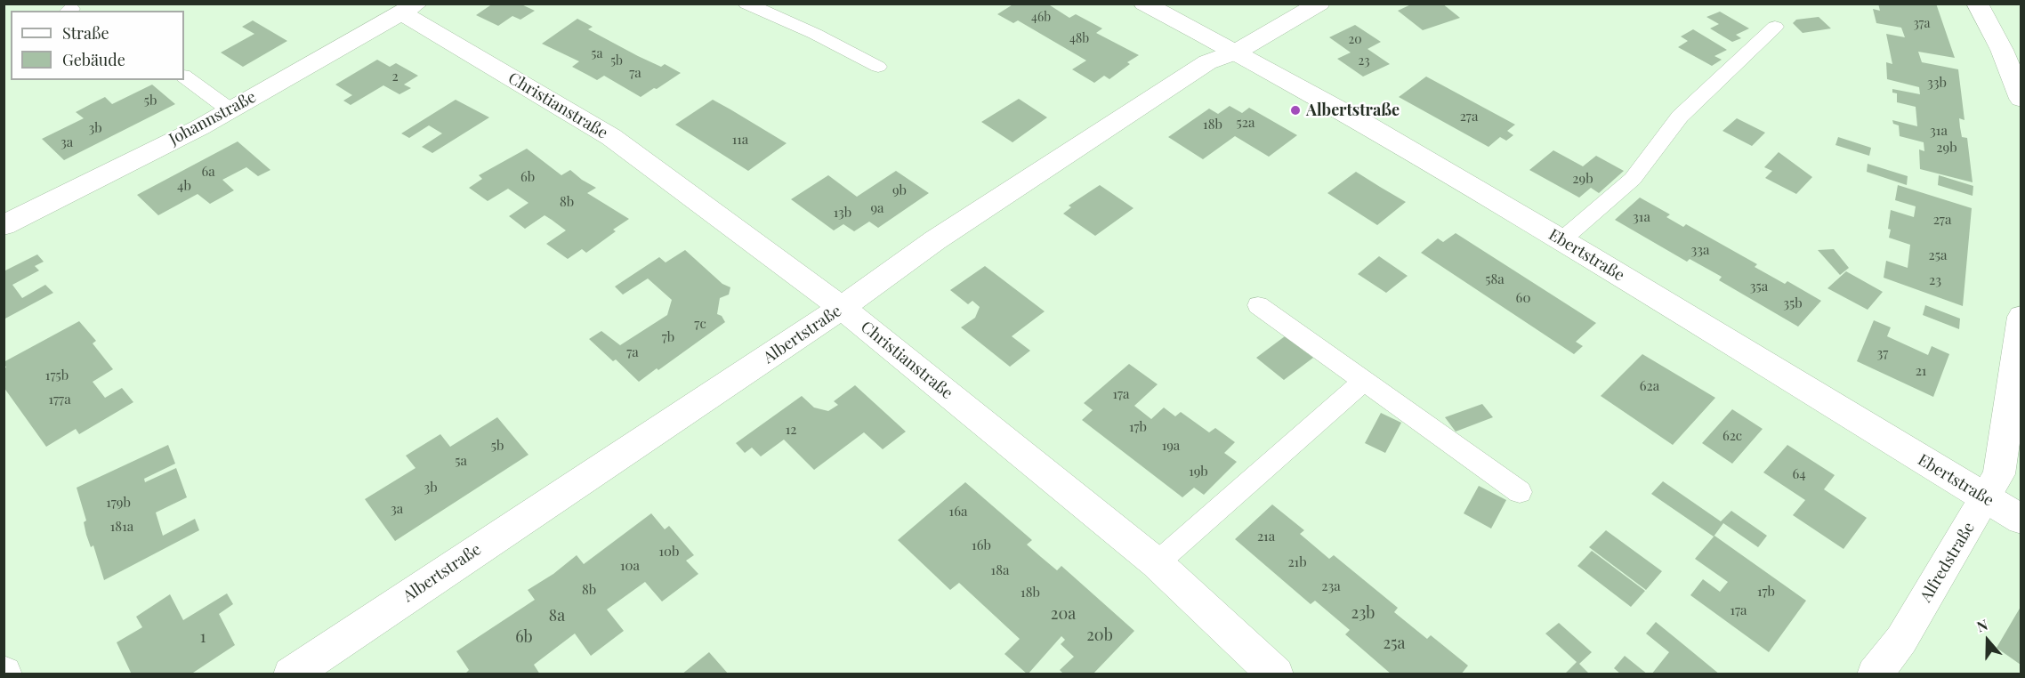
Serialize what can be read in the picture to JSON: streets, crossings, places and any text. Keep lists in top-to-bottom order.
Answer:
{
  "streets": {
    "street": [
      "Christianstraße",
      "Johannstraße",
      "Ebertstraße",
      "Albertstraße",
      "Alfredstraße"
    ]
  },
  "crossings": [
    ["Christianstraße", "Johannstraße"],
    ["Christianstraße", "Albertstraße"],
    ["Ebertstraße", "Albertstraße"],
    ["Ebertstraße", "Alfredstraße"]
  ],
  "places": ["Albertstraße"],
  "house_numbers": [
    "46b",
    "37a",
    "48b",
    "20",
    "5a",
    "5b",
    "23",
    "7a",
    "2",
    "33b",
    "5b",
    "27a",
    "52a",
    "18b",
    "3b",
    "31a",
    "11a",
    "3a",
    "29b",
    "6a",
    "6b",
    "29b",
    "4b",
    "9b",
    "8b",
    "9a",
    "13b",
    "31a",
    "27a",
    "33a",
    "25a",
    "58a",
    "23",
    "35a",
    "60",
    "35b",
    "7c",
    "7b",
    "7a",
    "37",
    "21",
    "175b",
    "62a",
    "17a",
    "177a",
    "17b",
    "12",
    "62c",
    "5b",
    "19a",
    "5a",
    "19b",
    "64",
    "3b",
    "179b",
    "3a",
    "16a",
    "181a",
    "21a",
    "16b",
    "10b",
    "21b",
    "10a",
    "18a",
    "23a",
    "8b",
    "17b",
    "18b",
    "17a",
    "23b",
    "20a",
    "8a",
    "20b",
    "1",
    "6b",
    "25a"
  ],
  "legend": ["Straße", "Gebäude"],
  "north": "top"
}
